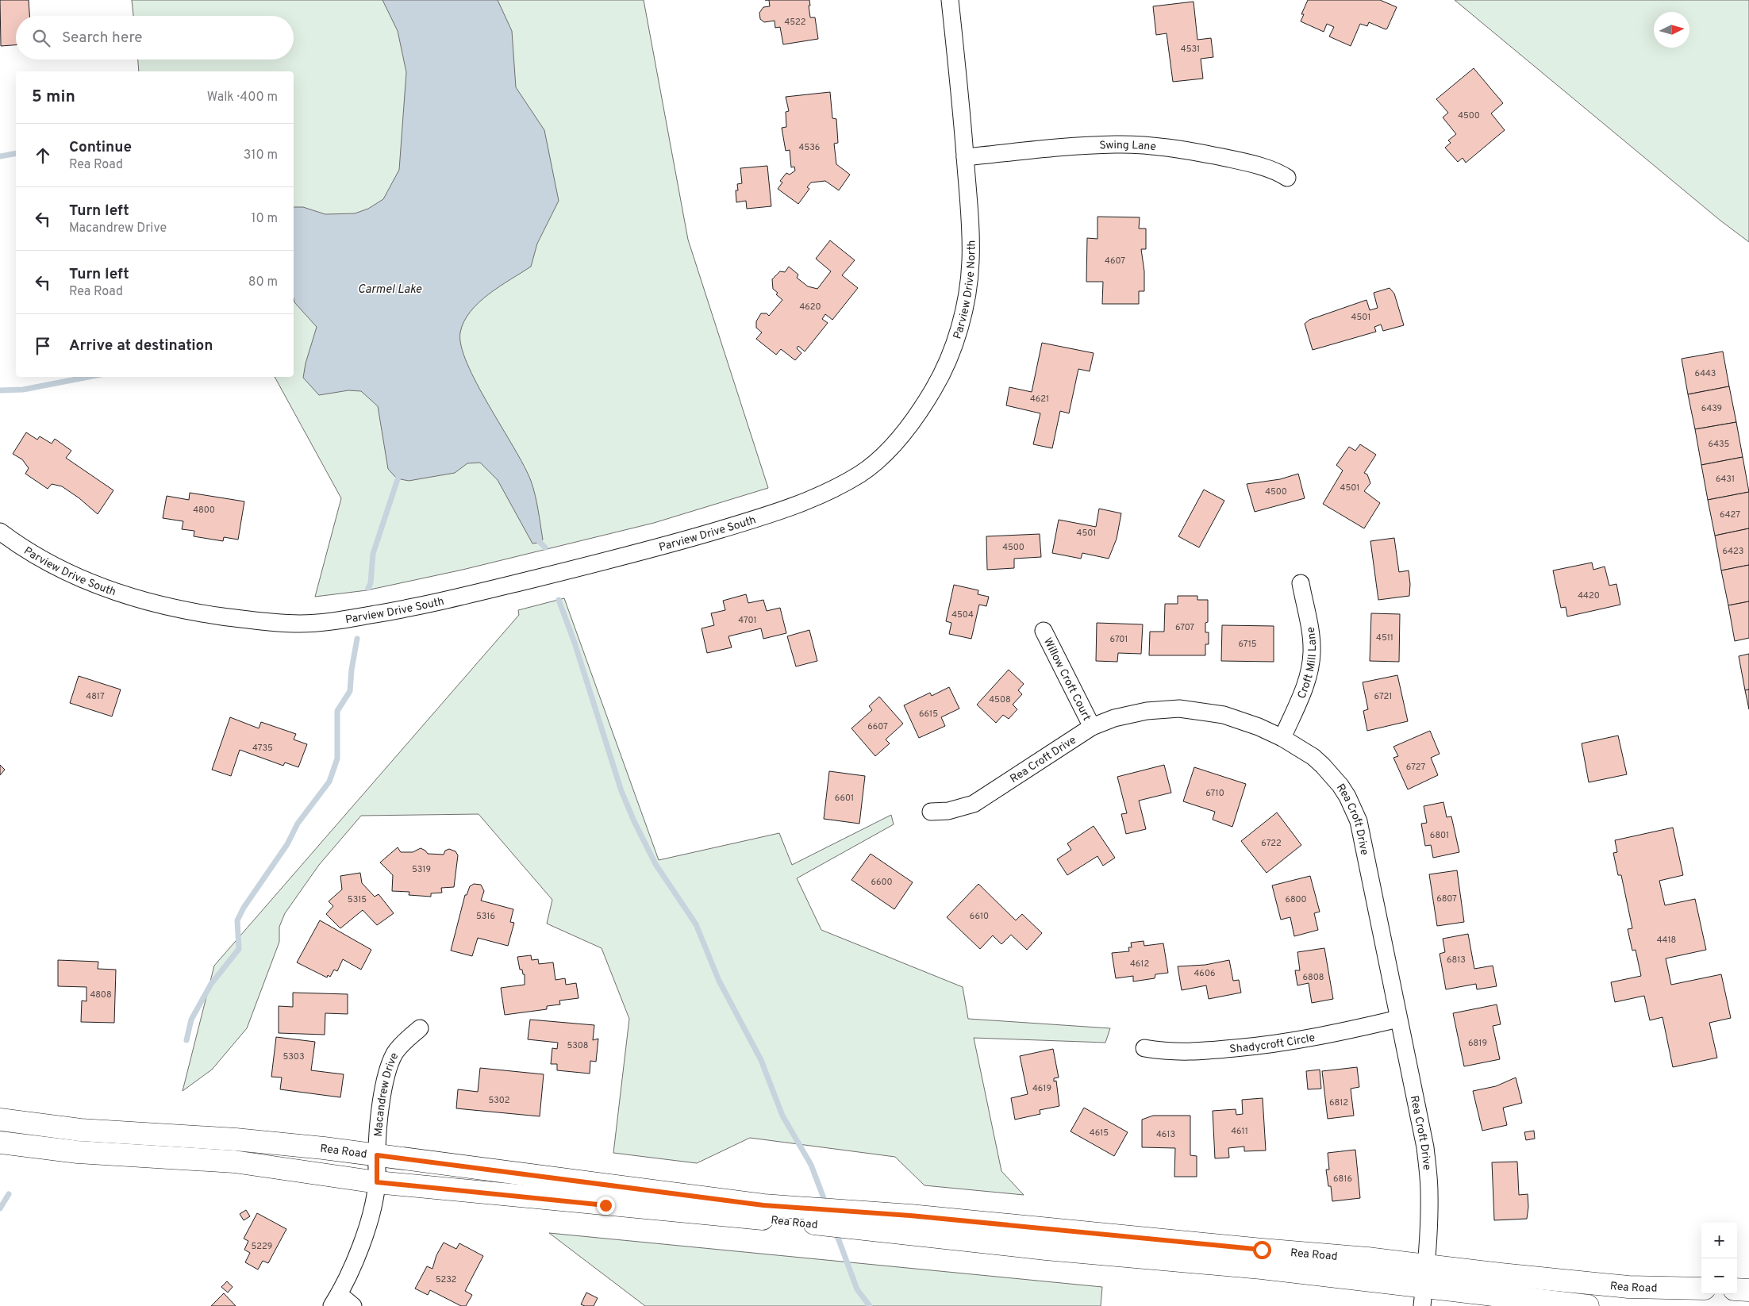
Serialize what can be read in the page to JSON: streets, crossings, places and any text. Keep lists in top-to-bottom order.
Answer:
{
  "streets": {
    "main road": ["Rea Road"],
    "street": [
      "Swing Lane",
      "Parview Drive North",
      "Parview Drive South",
      "Croft Mill Lane",
      "Willow Croft Court",
      "Rea Croft Drive",
      "Shadycroft Circle",
      "Macandrew Drive"
    ]
  },
  "crossings": [
    ["Swing Lane", "Parview Drive North"],
    ["Parview Drive North", "Parview Drive South"],
    ["Croft Mill Lane", "Rea Croft Drive"],
    ["Willow Croft Court", "Rea Croft Drive"],
    ["Rea Croft Drive", "Shadycroft Circle"],
    ["Rea Croft Drive", "Rea Road"],
    ["Macandrew Drive", "Rea Road"]
  ],
  "water": ["Carmel Lake"],
  "house_numbers": [
    "4522",
    "4531",
    "4500",
    "4536",
    "4607",
    "4620",
    "4501",
    "6443",
    "4621",
    "6439",
    "6435",
    "6431",
    "4501",
    "4500",
    "4800",
    "6427",
    "4501",
    "4500",
    "6423",
    "4420",
    "4504",
    "4701",
    "6707",
    "4511",
    "6701",
    "6715",
    "4817",
    "6721",
    "4508",
    "6615",
    "6607",
    "4735",
    "6727",
    "6710",
    "6601",
    "6801",
    "6722",
    "5319",
    "6600",
    "6807",
    "5315",
    "6800",
    "5316",
    "6610",
    "4418",
    "6813",
    "4612",
    "4606",
    "6808",
    "4808",
    "6819",
    "5308",
    "5303",
    "4619",
    "5302",
    "6812",
    "4611",
    "4615",
    "4613",
    "6816",
    "5229",
    "5232"
  ],
  "north": "right",
  "page": {
    "search": "Search here",
    "heading": ["5 min", "Walk · 400 m"],
    "list": [
      ["Continue", "Rea Road", "310 m"],
      ["Turn left", "Macandrew Drive", "10 m"],
      ["Turn left", "Rea Road", "80 m"],
      "Arrive at destination"
    ],
    "map_buttons": ["+", "−"]
  }
}
